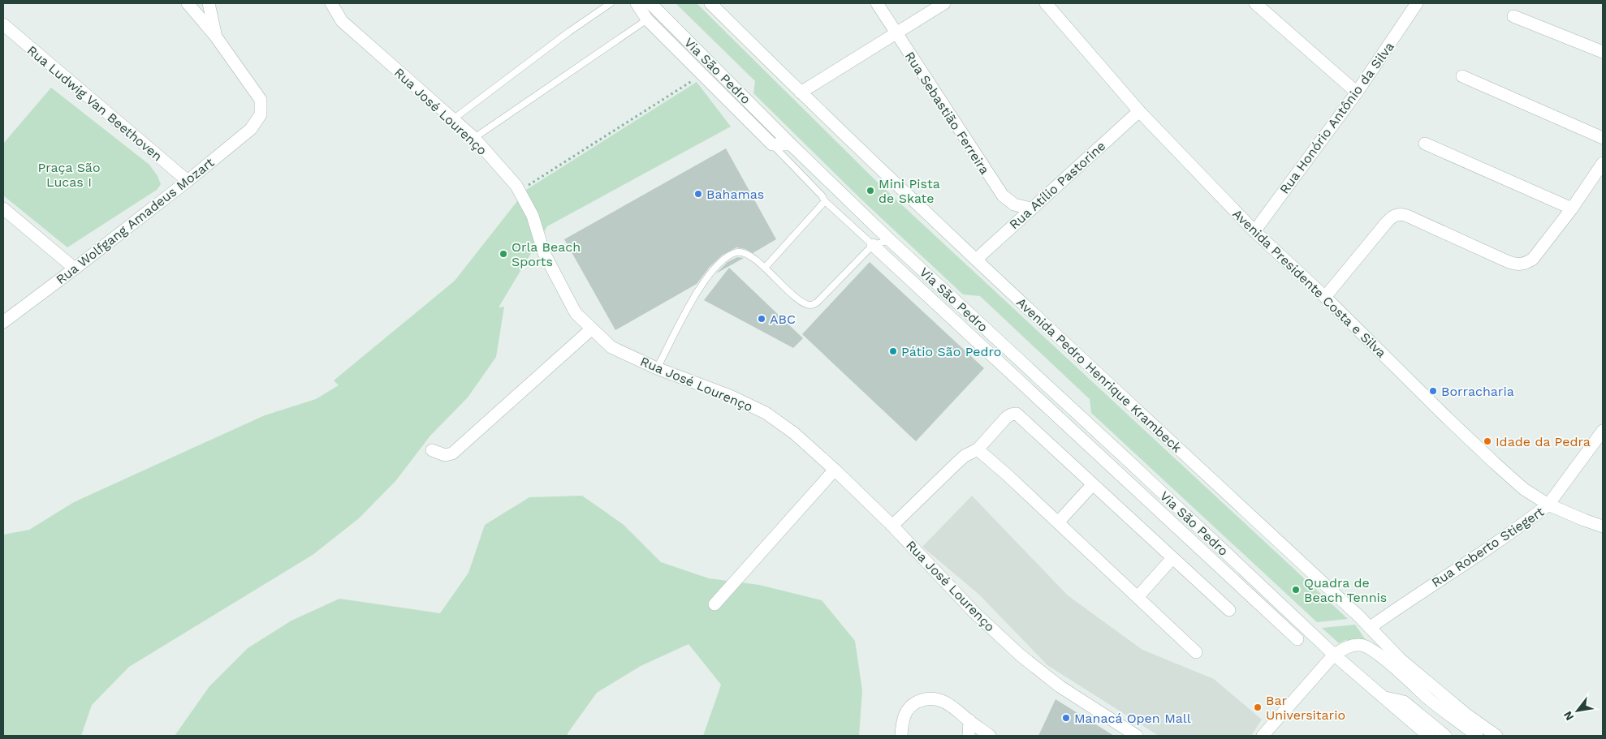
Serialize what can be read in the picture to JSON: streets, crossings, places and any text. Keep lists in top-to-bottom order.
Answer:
{
  "streets": {
    "street": [
      "Via São Pedro",
      "Rua Ludwig Van Beethoven",
      "Rua José Lourenço",
      "Rua Sebastião Ferreira",
      "Rua Honório Antônio da Silva",
      "Rua Atílio Pastorine",
      "Rua Wolfgang Amadeus Mozart",
      "Avenida Presidente Costa e Silva",
      "Avenida Pedro Henrique Krambeck",
      "Rua Roberto Stiegert"
    ]
  },
  "crossings": [
    ["Rua Ludwig Van Beethoven", "Rua Wolfgang Amadeus Mozart"],
    ["Rua Sebastião Ferreira", "Rua Atílio Pastorine"],
    ["Rua Honório Antônio da Silva", "Avenida Presidente Costa e Silva"],
    ["Rua Atílio Pastorine", "Avenida Presidente Costa e Silva"],
    ["Rua Atílio Pastorine", "Avenida Pedro Henrique Krambeck"],
    ["Avenida Presidente Costa e Silva", "Rua Roberto Stiegert"],
    ["Avenida Pedro Henrique Krambeck", "Rua Roberto Stiegert"]
  ],
  "parks": ["Praça São Lucas I"],
  "places": [
    "Mini Pista de Skate",
    "Bahamas",
    "Orla Beach Sports",
    "ABC",
    "Pátio São Pedro",
    "Borracharia",
    "Idade da Pedra",
    "Quadra de Beach Tennis",
    "Bar Universitario",
    "Manacá Open Mall"
  ],
  "north": "bottom left"
}
